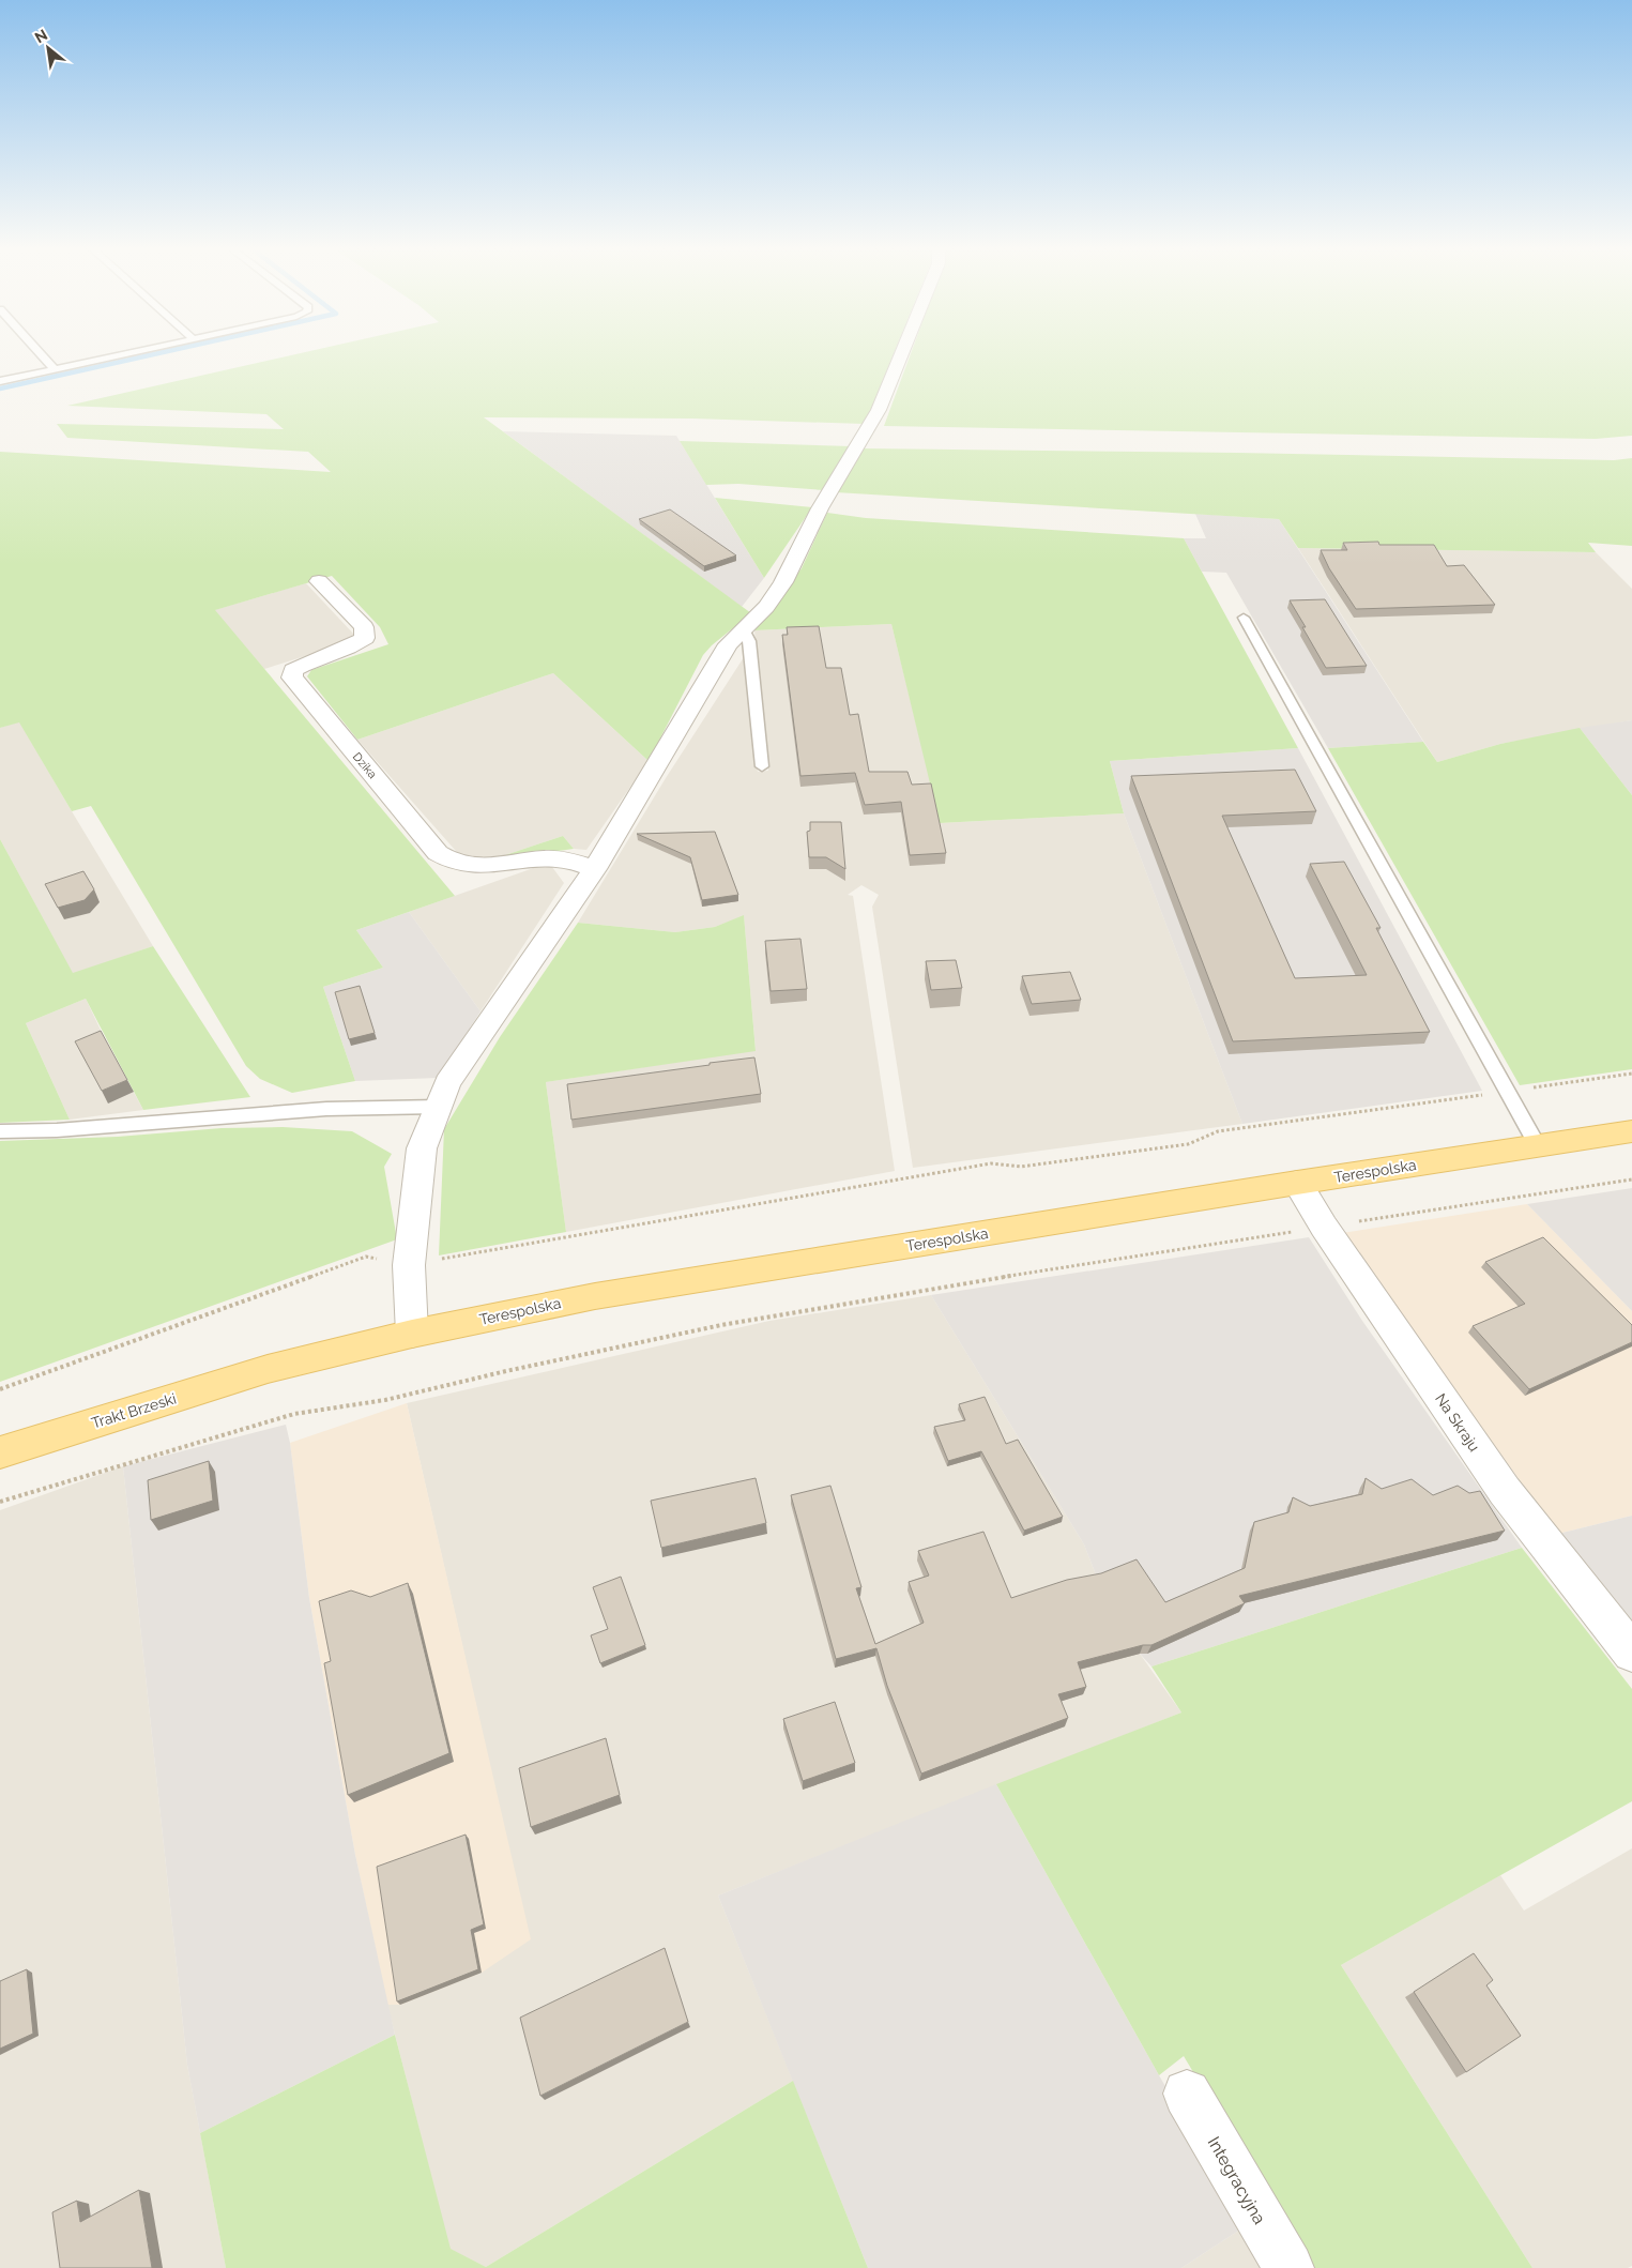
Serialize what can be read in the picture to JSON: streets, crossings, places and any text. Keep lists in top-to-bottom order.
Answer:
{
  "streets": {
    "main road": ["Terespolska", "Trakt Brzeski"],
    "street": ["Dzika", "Na Skraju", "Integracyjna"]
  },
  "crossings": [
    ["Terespolska", "Trakt Brzeski"],
    ["Terespolska", "Na Skraju"]
  ],
  "north": "top left"
}
